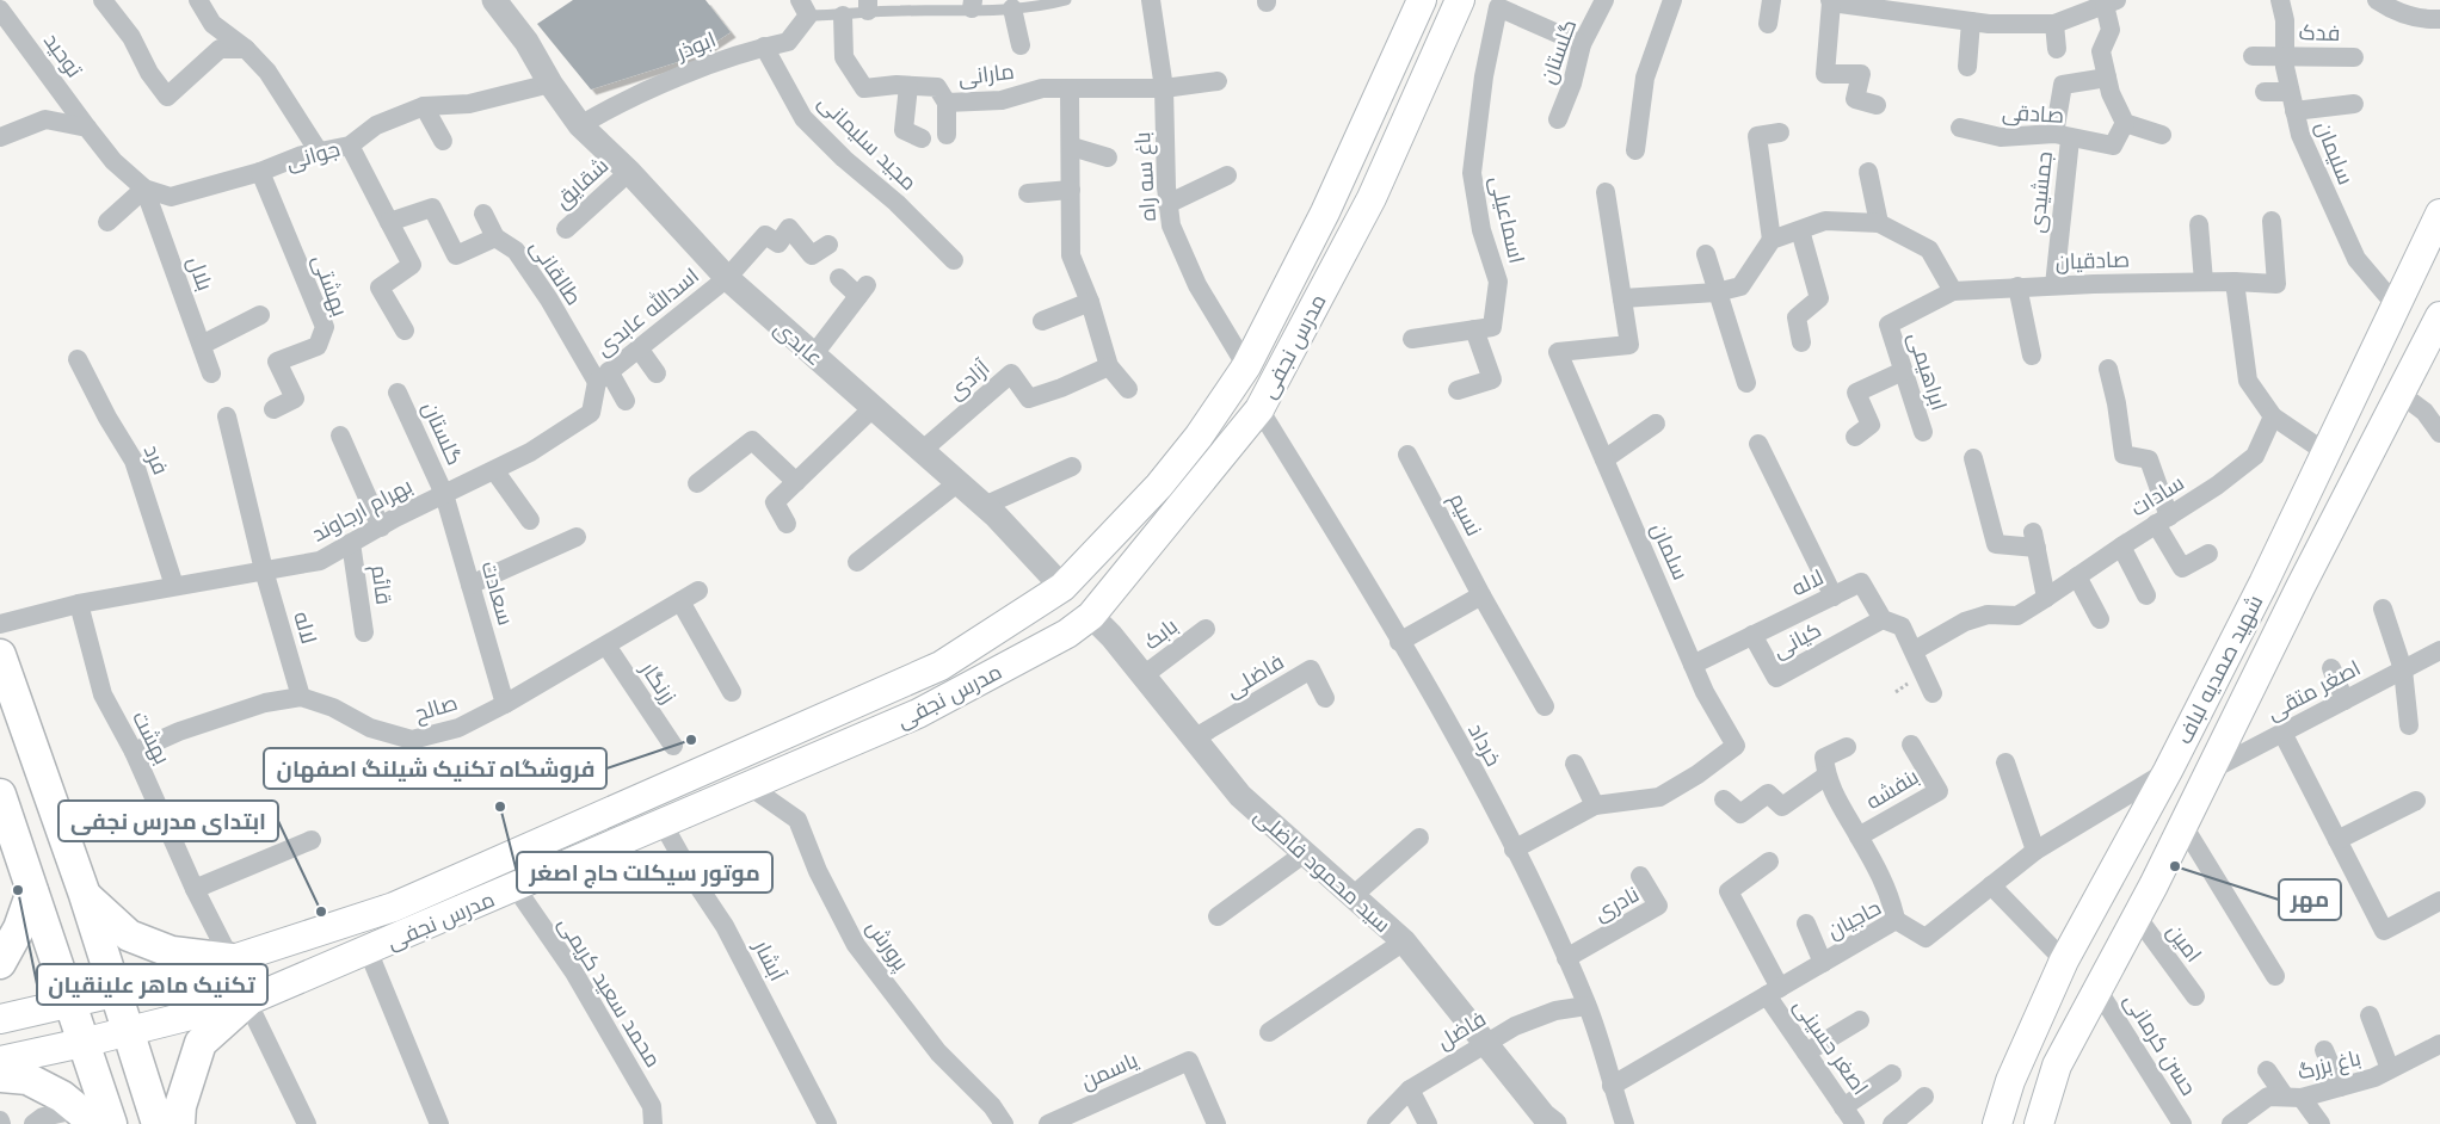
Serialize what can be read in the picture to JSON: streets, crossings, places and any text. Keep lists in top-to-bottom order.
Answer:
{
  "streets": {
    "main road": ["مدرس نجفی", "شهید صمدیه لباف"],
    "street": [
      "فدک",
      "ابوذر",
      "گلستان",
      "توحید",
      "مارانی",
      "صادقی",
      "مجید سلیمانی",
      "سلیمان",
      "جوانی",
      "باغ سه راه",
      "شقایق",
      "جمشیدی",
      "اسماعیلی",
      "صادقیان",
      "طالقانی",
      "بلال",
      "بهشتی",
      "اسدالله عابدی",
      "عابدی",
      "ابراهیمی",
      "آزادی",
      "فرد",
      "سادات",
      "بهرام ارجاوند",
      "نسیم",
      "سلمان",
      "لاله",
      "قائم",
      "سعادت",
      "بابک",
      "کیانی",
      "فاضلی",
      "زرنگار",
      "اصغر متقی",
      "صالح",
      "بهشت",
      "خرداد",
      "بنفشه",
      "سید محمود فاضلی",
      "نادری",
      "حاجیان",
      "امین",
      "پرورش",
      "آبشار",
      "محمد سعید کریمی",
      "فاضل",
      "حسن کرمانی",
      "اصغر حسینی",
      "باغ بزرگ",
      "یاسمن"
    ]
  },
  "crossings": [
    ["فدک", "سلیمان"],
    ["ابوذر", "مجید سلیمانی"],
    ["ابوذر", "عابدی"],
    ["گلستان", "اسماعیلی"],
    ["گلستان", "بهرام ارجاوند"],
    ["گلستان", "سعادت"],
    ["توحید", "جوانی"],
    ["مارانی", "باغ سه راه"],
    ["صادقی", "جمشیدی"],
    ["سلیمان", "شهید صمدیه لباف"],
    ["جوانی", "بلال"],
    ["جوانی", "بهشتی"],
    ["جوانی", "عابدی"],
    ["باغ سه راه", "مدرس نجفی"],
    ["شقایق", "عابدی"],
    ["جمشیدی", "صادقیان"],
    ["صادقیان", "ابراهیمی"],
    ["طالقانی", "اسدالله عابدی"],
    ["طالقانی", "بهرام ارجاوند"],
    ["اسدالله عابدی", "عابدی"],
    ["اسدالله عابدی", "بهرام ارجاوند"],
    ["عابدی", "مدرس نجفی"],
    ["عابدی", "آزادی"],
    ["مدرس نجفی", "بهشت"],
    ["مدرس نجفی", "خرداد"],
    ["مدرس نجفی", "سید محمود فاضلی"],
    ["مدرس نجفی", "پرورش"],
    ["مدرس نجفی", "آبشار"],
    ["مدرس نجفی", "محمد سعید کریمی"],
    ["فرد", "بهرام ارجاوند"],
    ["سادات", "لاله"],
    ["بهرام ارجاوند", "لاله"],
    ["بهرام ارجاوند", "قائم"],
    ["بهرام ارجاوند", "سعادت"],
    ["بهرام ارجاوند", "بهشت"],
    ["سلمان", "لاله"],
    ["سلمان", "خرداد"],
    ["لاله", "کیانی"],
    ["لاله", "صالح"],
    ["سعادت", "صالح"],
    ["بابک", "سید محمود فاضلی"],
    ["شهید صمدیه لباف", "اصغر متقی"],
    ["شهید صمدیه لباف", "حاجیان"],
    ["شهید صمدیه لباف", "امین"],
    ["شهید صمدیه لباف", "حسن کرمانی"],
    ["فاضلی", "سید محمود فاضلی"],
    ["زرنگار", "صالح"],
    ["صالح", "بهشت"],
    ["خرداد", "نادری"],
    ["خرداد", "حاجیان"],
    ["خرداد", "فاضل"],
    ["سید محمود فاضلی", "فاضل"],
    ["حاجیان", "اصغر حسینی"]
  ],
  "places": [
    "فروشگاه تکنیک شیلنگ اصفهان",
    "موتور سیکلت حاج اصغر",
    "مهر",
    "تکنیک ماهر علینقیان",
    "ابتدای مدرس نجفی"
  ]
}
